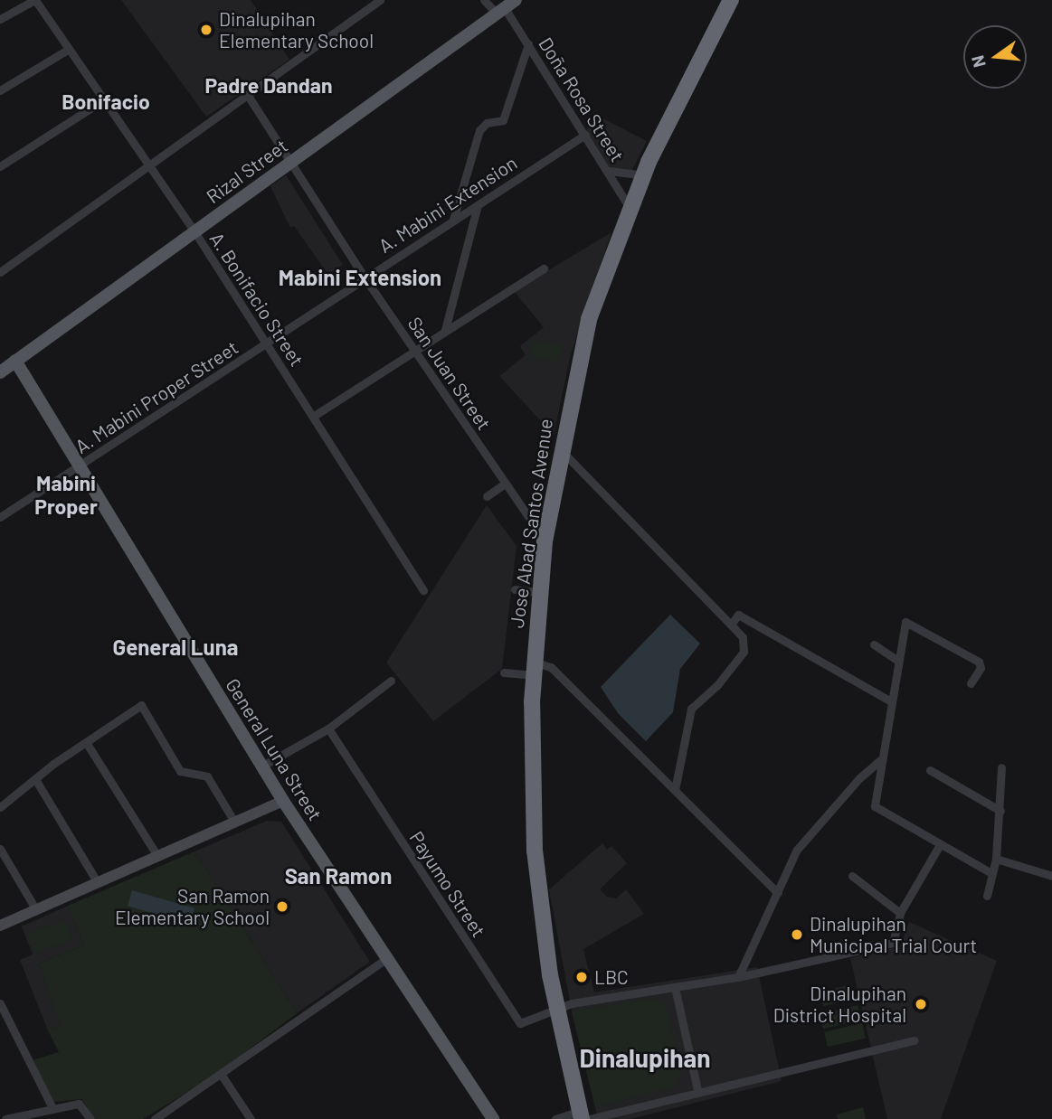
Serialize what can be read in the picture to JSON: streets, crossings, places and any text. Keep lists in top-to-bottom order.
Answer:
{
  "streets": {
    "highway": ["Jose Abad Santos Avenue"],
    "main road": ["Rizal Street", "General Luna Street"],
    "street": [
      "Doña Rosa Street",
      "A. Mabini Extension",
      "A. Bonifacio Street",
      "San Juan Street",
      "A. Mabini Proper Street",
      "Payumo Street"
    ]
  },
  "crossings": [
    ["Doña Rosa Street", "Rizal Street"],
    ["Doña Rosa Street", "A. Mabini Extension"],
    ["Doña Rosa Street", "Jose Abad Santos Avenue"],
    ["Rizal Street", "A. Bonifacio Street"],
    ["Rizal Street", "San Juan Street"],
    ["Rizal Street", "General Luna Street"],
    ["A. Mabini Extension", "A. Bonifacio Street"],
    ["A. Mabini Extension", "San Juan Street"],
    ["A. Mabini Extension", "A. Mabini Proper Street"],
    ["A. Bonifacio Street", "A. Mabini Proper Street"],
    ["San Juan Street", "Jose Abad Santos Avenue"],
    ["A. Mabini Proper Street", "General Luna Street"],
    ["Jose Abad Santos Avenue", "Payumo Street"]
  ],
  "districts": [
    "Padre Dandan",
    "Bonifacio",
    "Mabini Extension",
    "Mabini Proper",
    "General Luna",
    "San Ramon",
    "Dinalupihan"
  ],
  "places": [
    "Dinalupihan Elementary School",
    "San Ramon Elementary School",
    "Dinalupihan Municipal Trial Court",
    "LBC",
    "Dinalupihan District Hospital"
  ],
  "north": "left"
}
